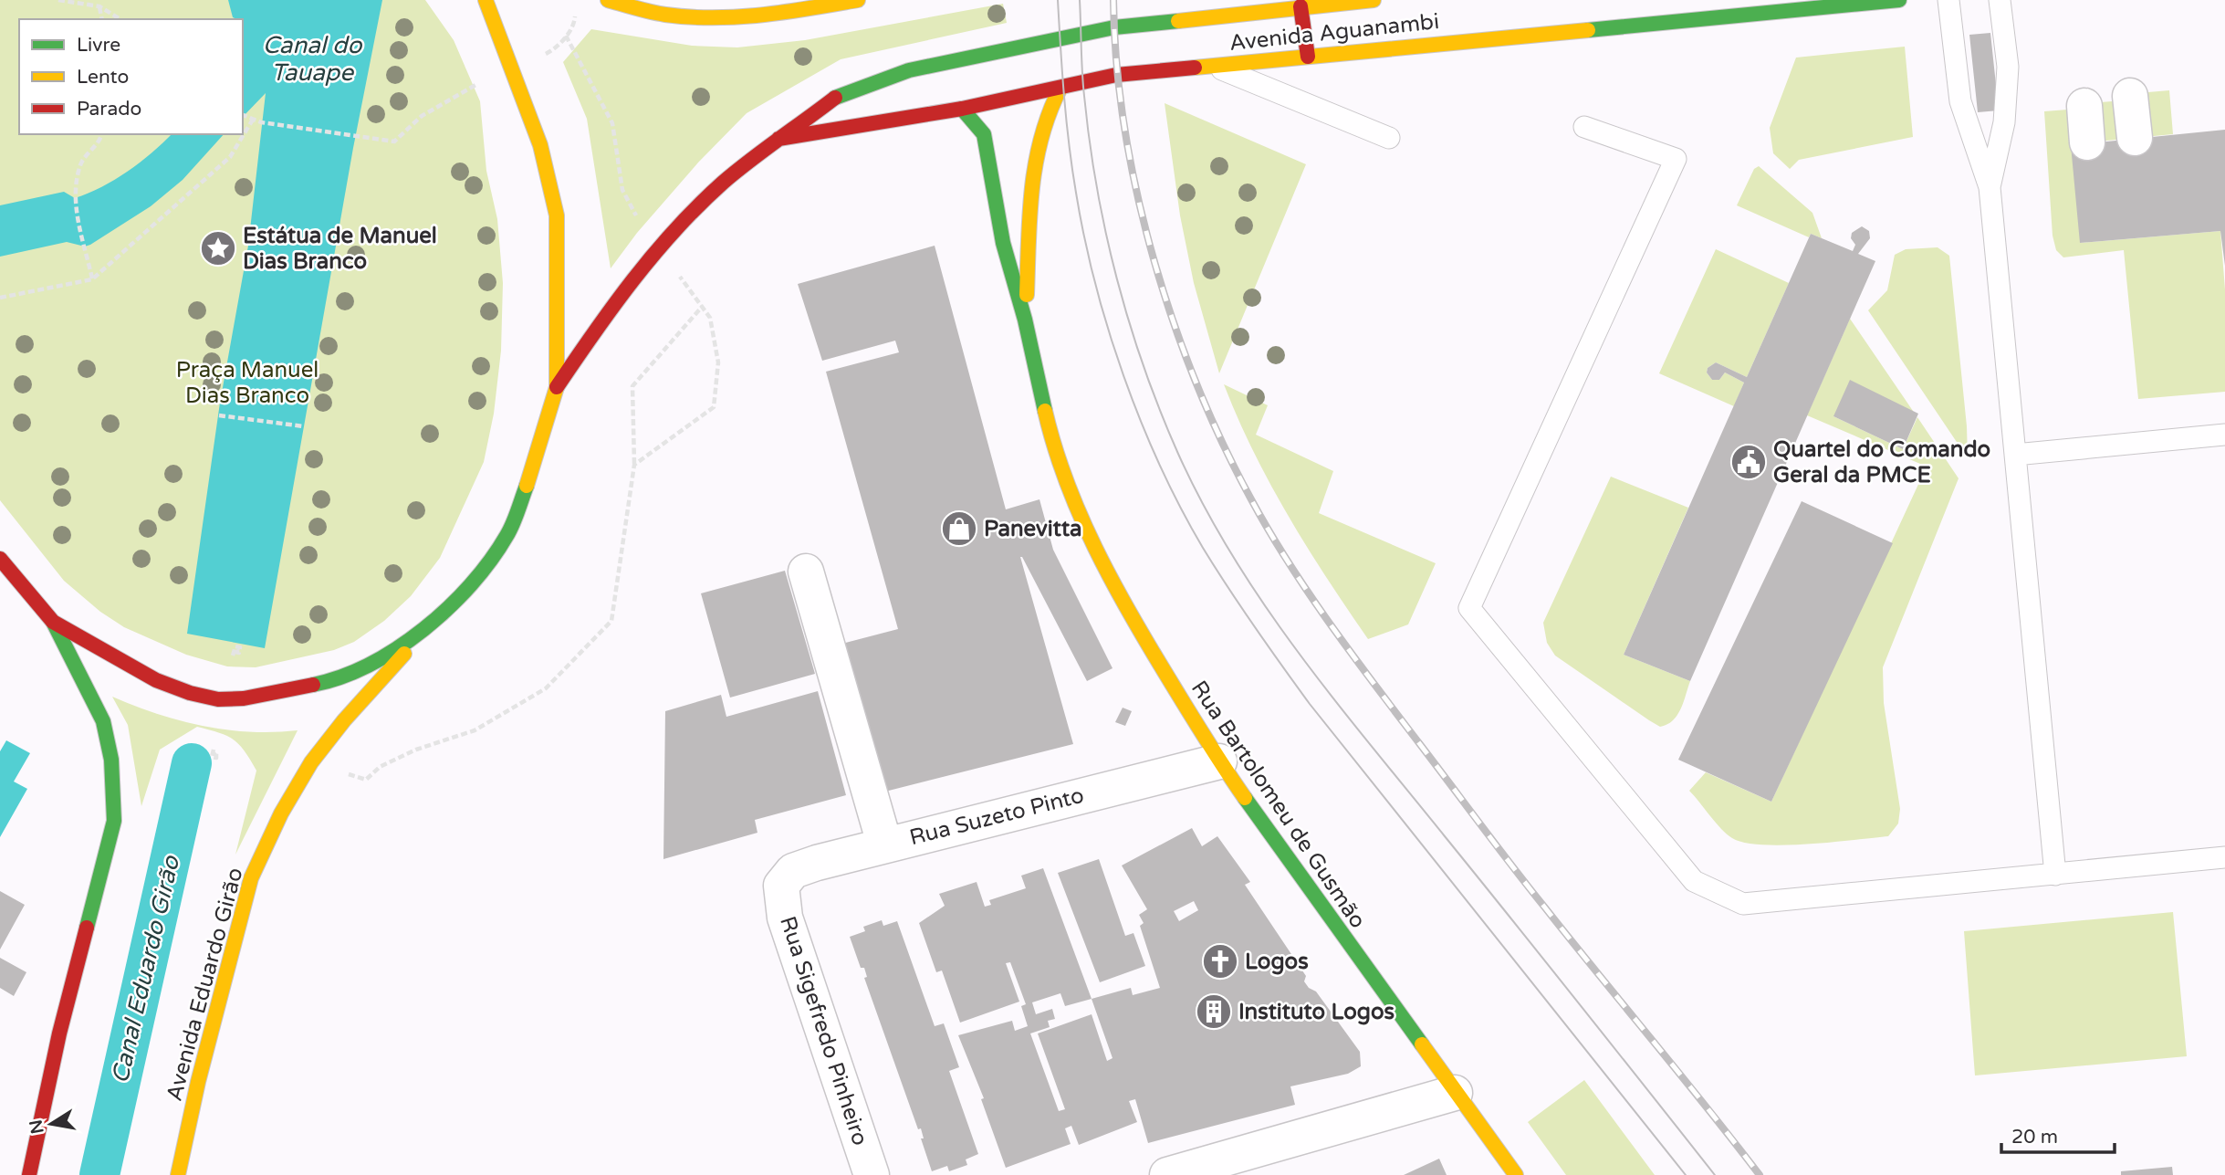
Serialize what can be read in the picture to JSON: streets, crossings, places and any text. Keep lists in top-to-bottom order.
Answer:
{
  "streets": {
    "main road": ["Avenida Aguanambi", "Rua Bartolomeu de Gusmão", "Avenida Eduardo Girão"],
    "street": ["Rua Suzeto Pinto", "Rua Sigefredo Pinheiro"]
  },
  "crossings": [
    ["Avenida Aguanambi", "Rua Bartolomeu de Gusmão"],
    ["Rua Bartolomeu de Gusmão", "Rua Suzeto Pinto"],
    ["Rua Suzeto Pinto", "Rua Sigefredo Pinheiro"]
  ],
  "water": ["Canal do Tauape", "Canal Eduardo Girão"],
  "parks": ["Praça Manuel Dias Branco"],
  "places": {
    "place": ["Estátua de Manuel Dias Branco"],
    "public building": ["Quartel do Comando Geral da PMCE"],
    "shop": ["Panevitta"],
    "church": ["Logos"],
    "building": ["Instituto Logos"]
  },
  "legend": ["Livre", "Lento", "Parado"],
  "scale_bar": "20 m",
  "north": "left"
}
